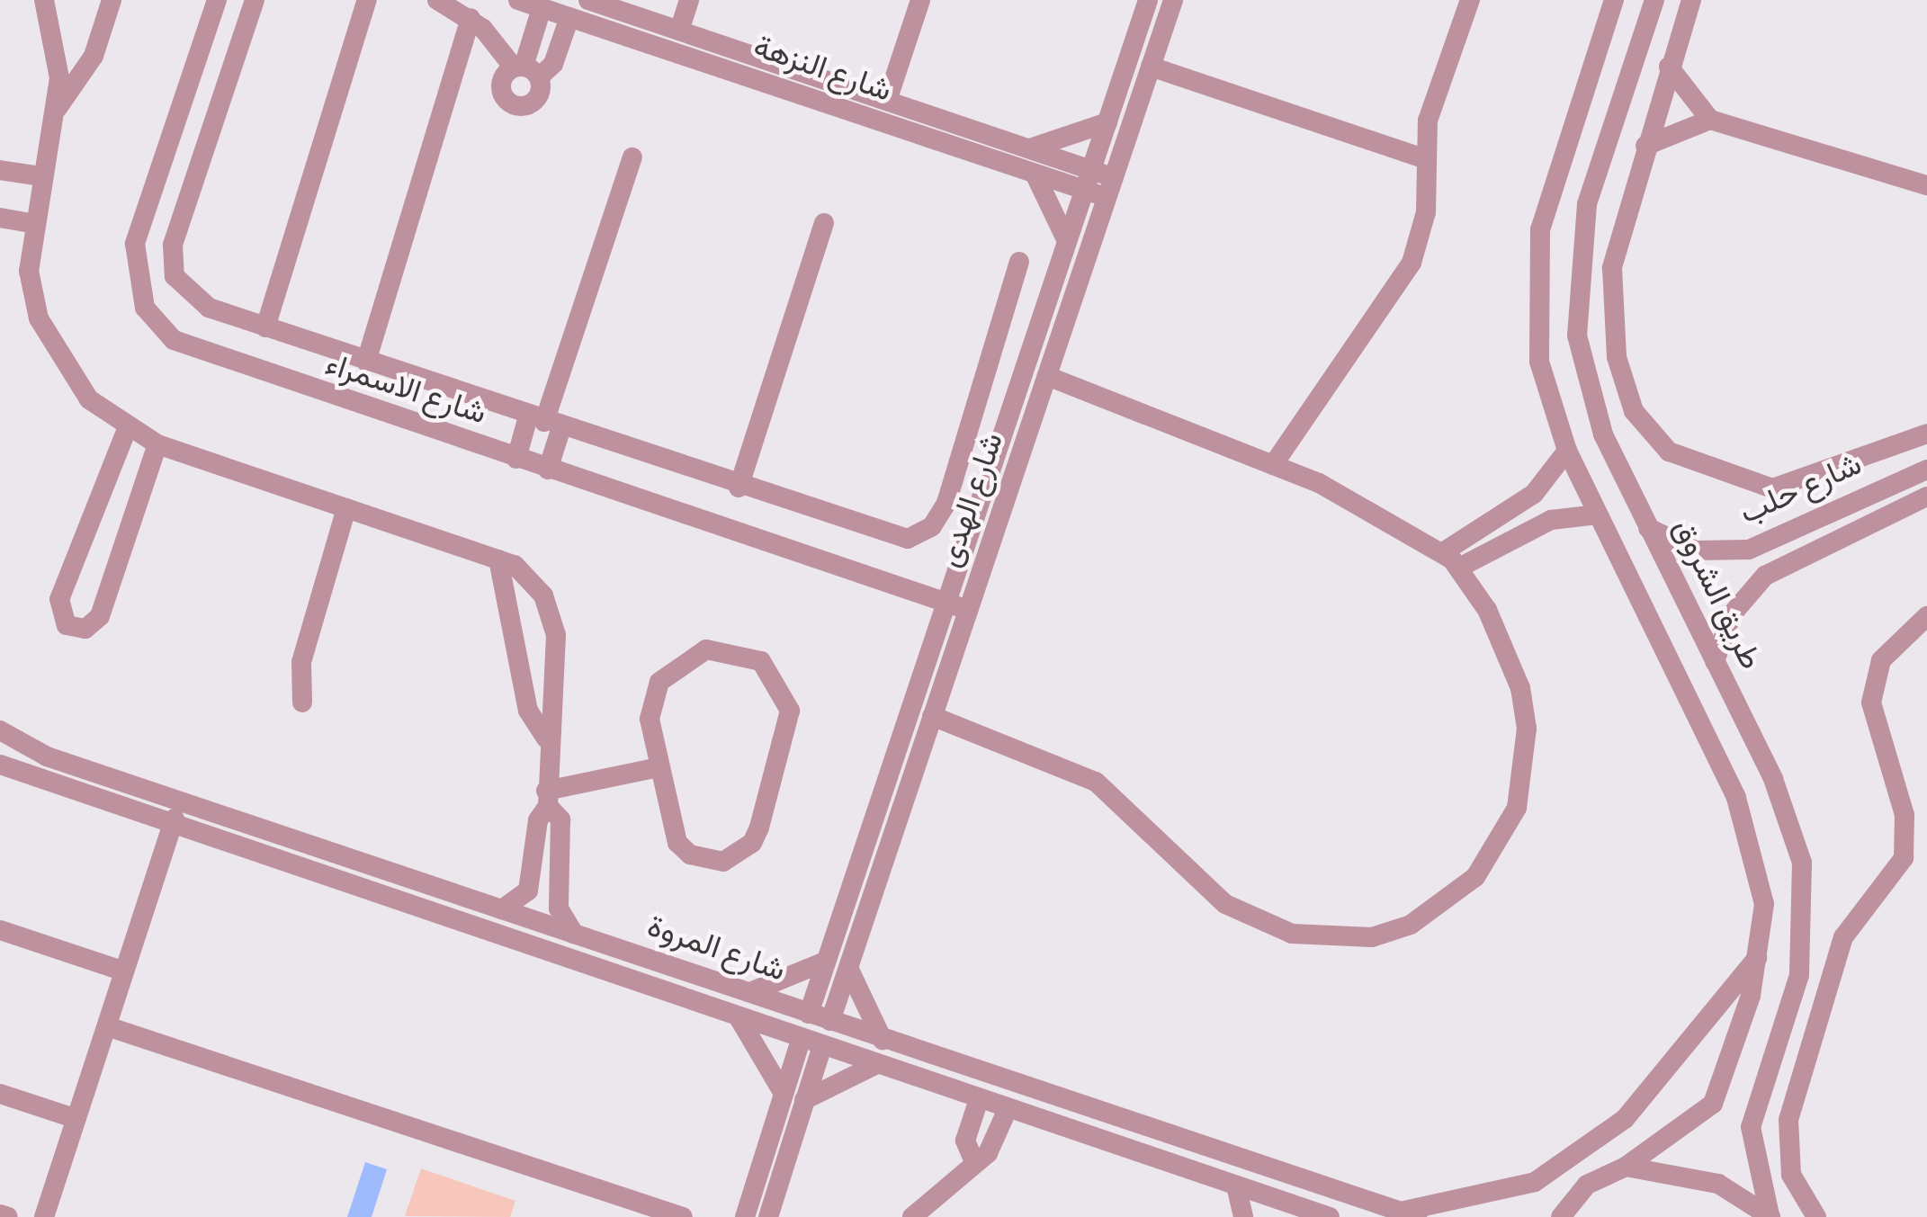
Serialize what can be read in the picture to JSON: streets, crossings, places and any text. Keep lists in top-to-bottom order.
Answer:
{
  "streets": {
    "street": [
      "شارع النزهة",
      "شارع الاسمراء",
      "شارع حلب",
      "شارع الهدى",
      "طريق الشروق",
      "شارع المروة"
    ]
  },
  "crossings": [
    ["شارع النزهة", "شارع الهدى"],
    ["شارع الاسمراء", "شارع الهدى"],
    ["شارع حلب", "طريق الشروق"],
    ["شارع الهدى", "شارع المروة"]
  ]
}
